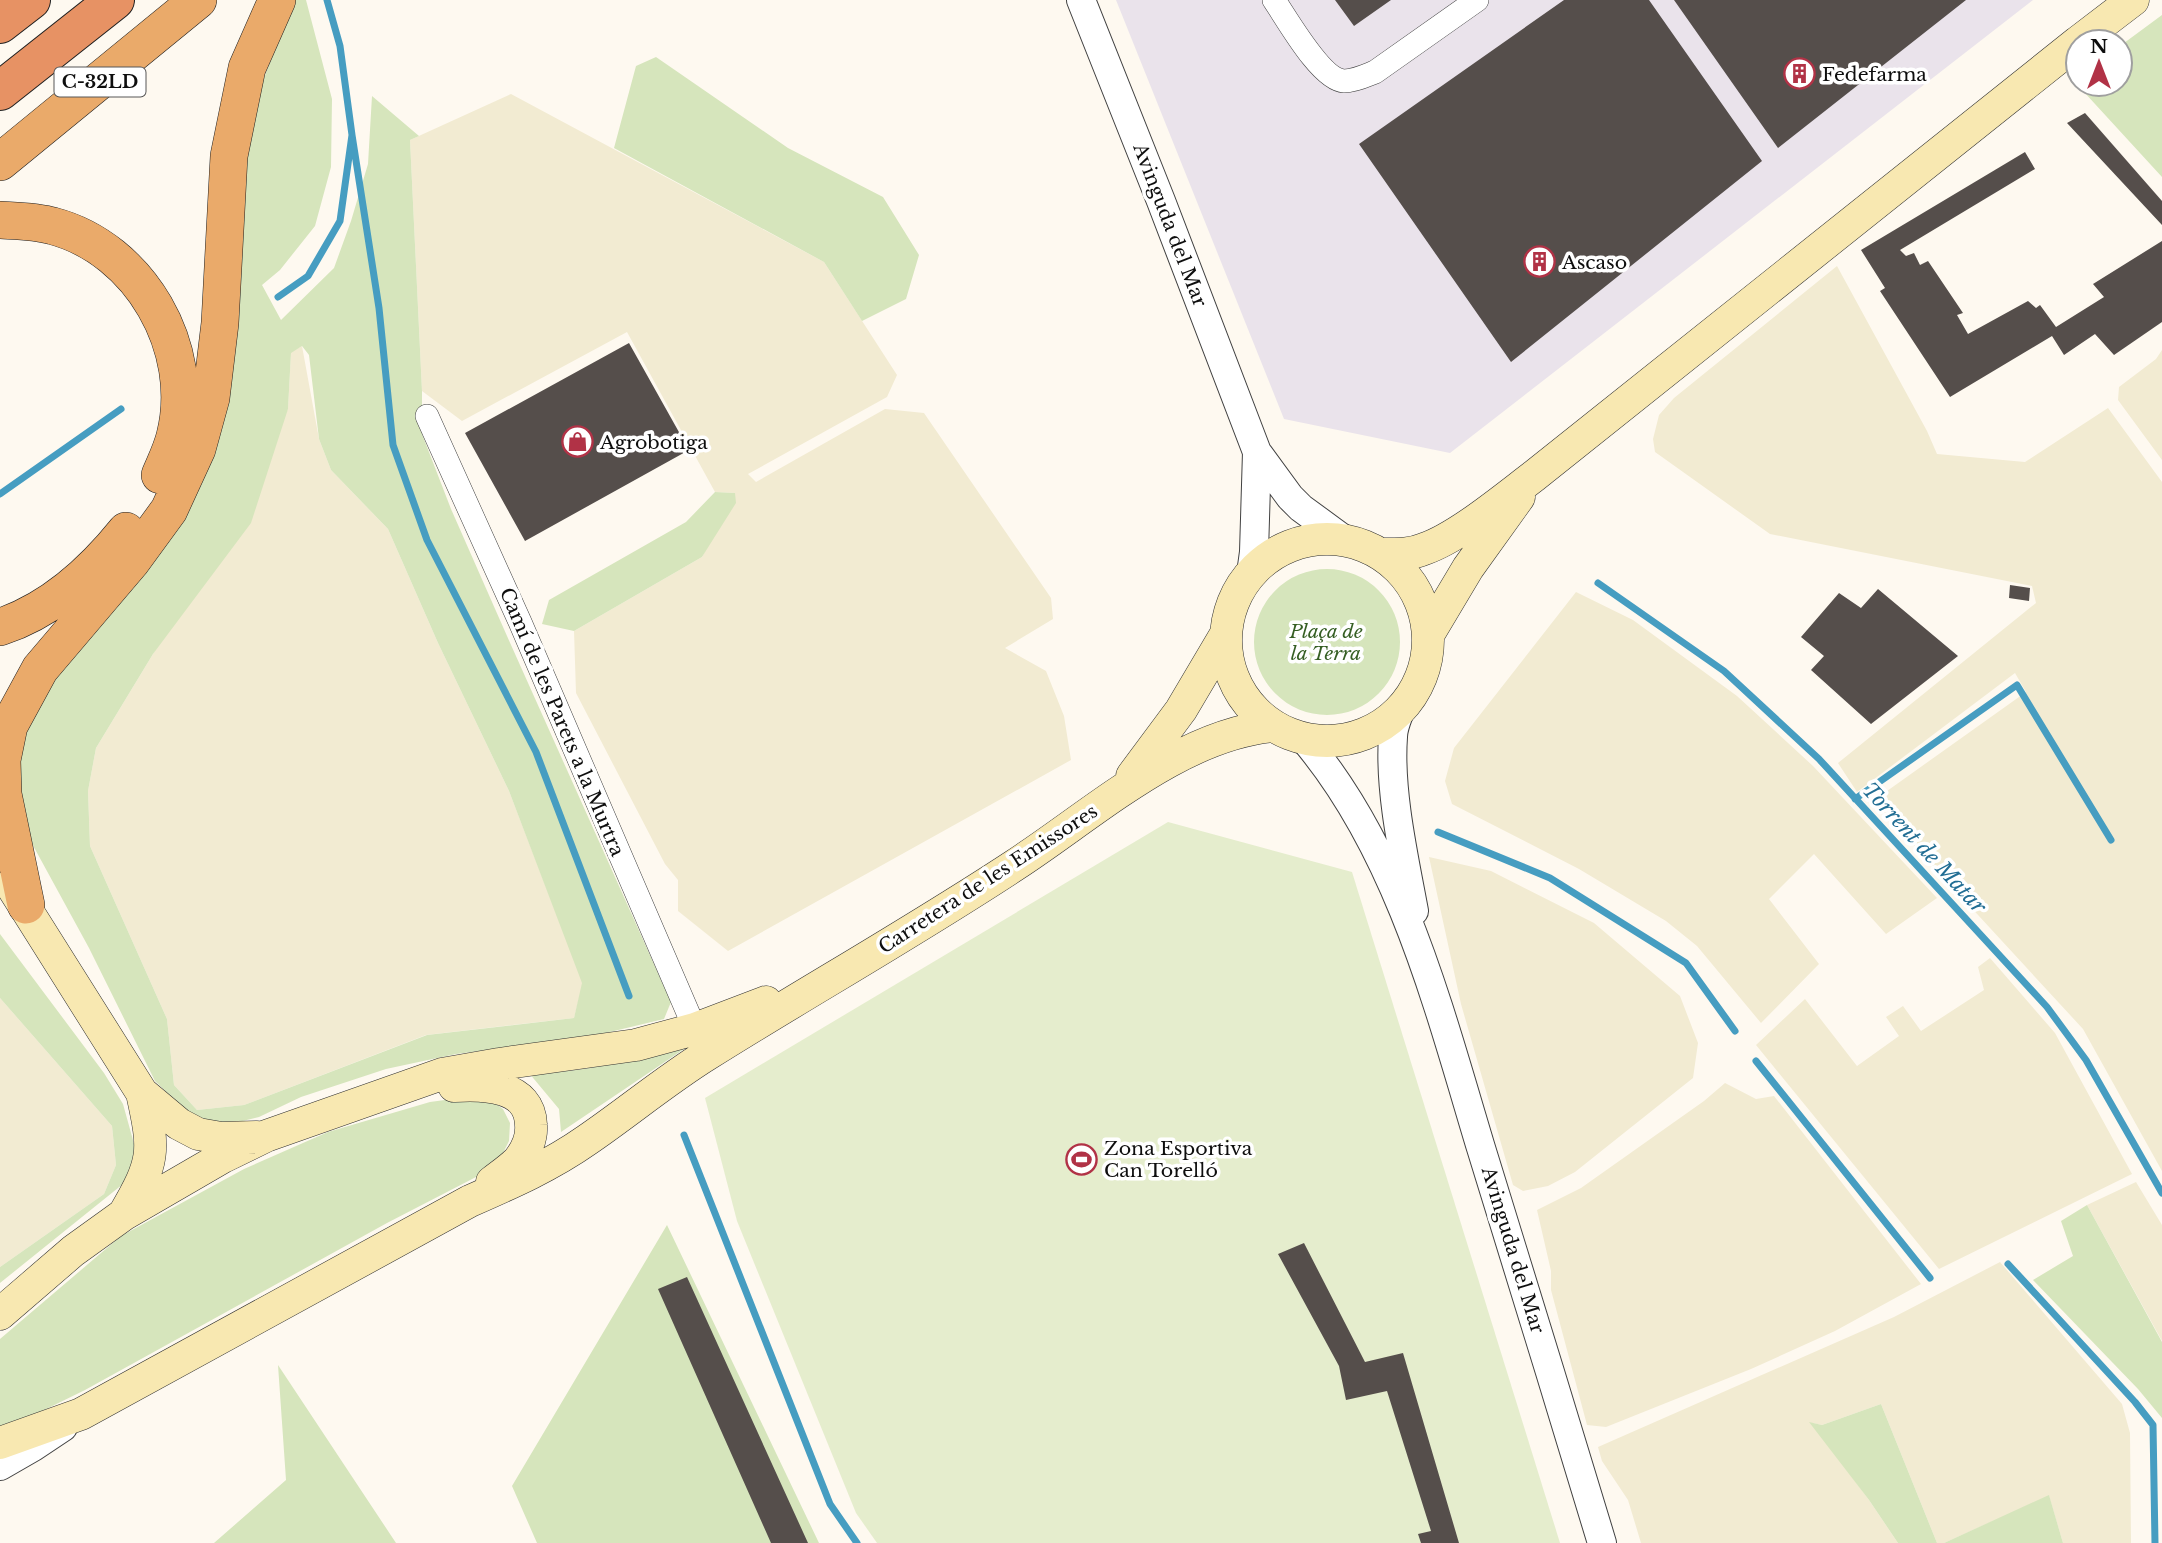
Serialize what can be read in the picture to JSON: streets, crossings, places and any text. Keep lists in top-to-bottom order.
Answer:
{
  "streets": {
    "highway": ["C-32LD"],
    "main road": ["Carretera de les Emissores"],
    "street": ["Avinguda del Mar", "Camí de les Parets a la Murtra"]
  },
  "water": ["Torrent de Matar"],
  "parks": ["Plaça de la Terra"],
  "places": {
    "building": ["Fedefarma", "Ascaso"],
    "shop": ["Agrobotiga"],
    "sports": ["Zona Esportiva Can Torelló"]
  },
  "north": "top"
}
